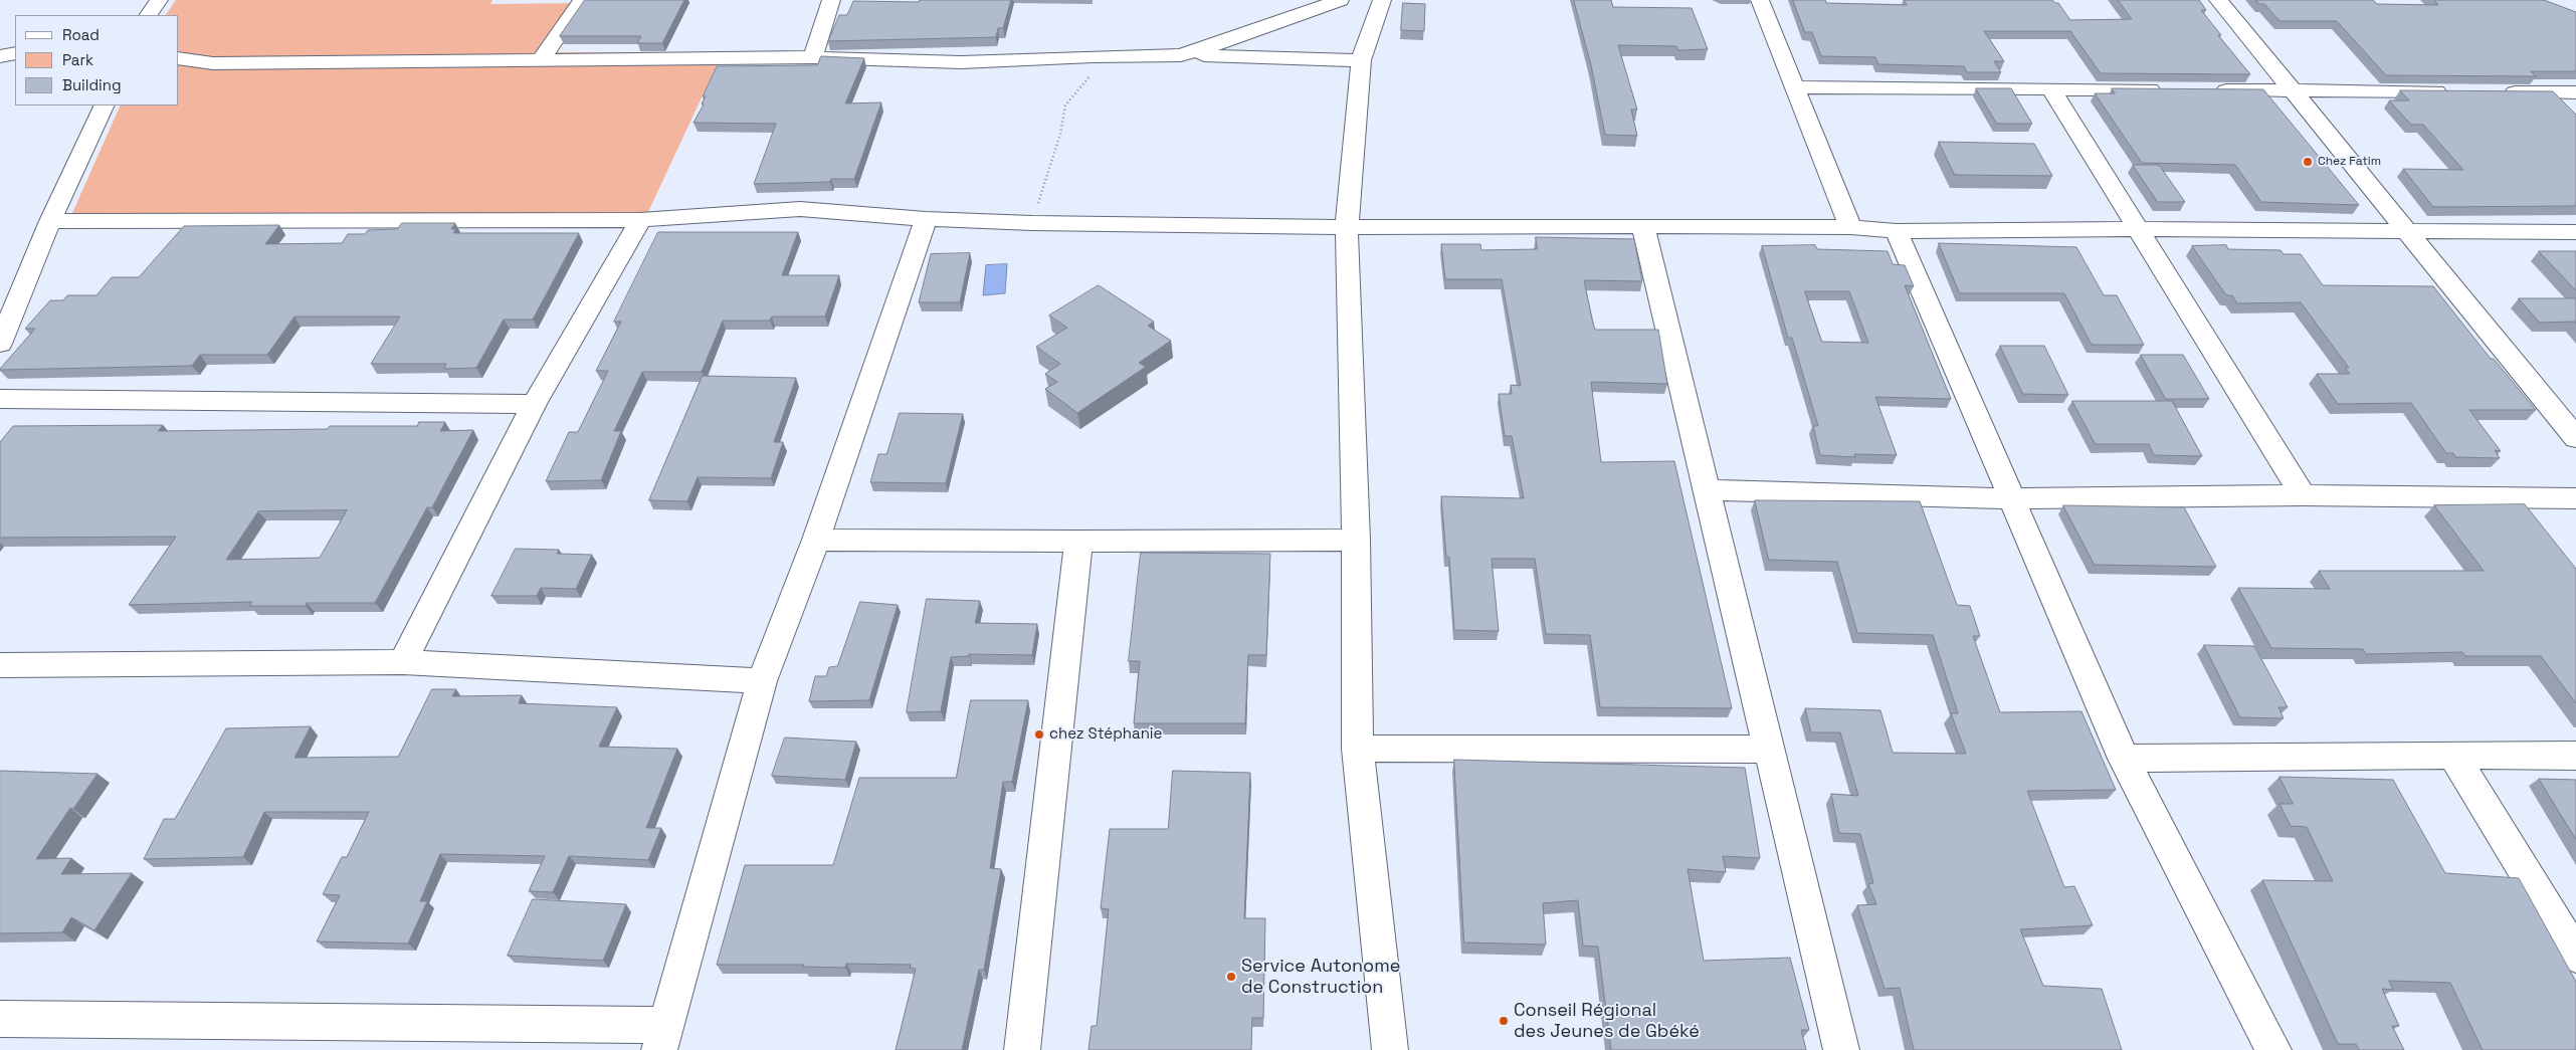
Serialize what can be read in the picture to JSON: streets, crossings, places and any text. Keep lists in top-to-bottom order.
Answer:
{
  "places": [
    "Chez Fatim",
    "chez Stéphanie",
    "Service Autonome de Construction",
    "Conseil Régional des Jeunes de Gbéké"
  ],
  "legend": ["Road", "Park", "Building"]
}
